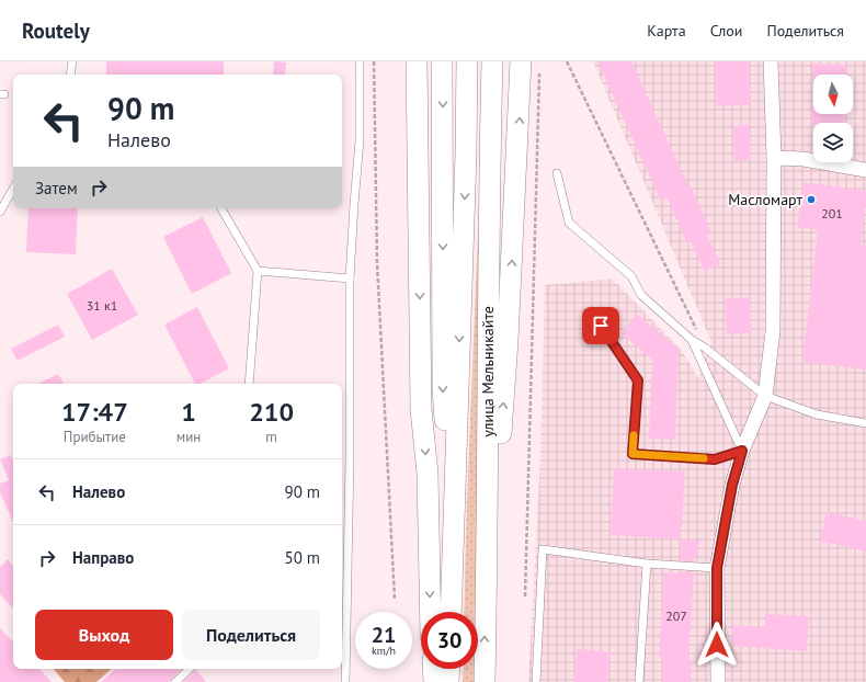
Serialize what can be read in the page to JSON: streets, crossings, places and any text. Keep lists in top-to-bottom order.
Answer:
{
  "streets": {
    "main road": ["улица Мельникайте"]
  },
  "places": ["Масломарт"],
  "house_numbers": ["201", "31 к1", "207"],
  "north": "bottom",
  "page": {
    "header": "Routely",
    "nav": ["Карта", "Слои", "Поделиться"],
    "turn": ["90 m", "Налево"],
    "then": "Затем",
    "eta": [
      "17:47",
      "Прибытие",
      "1",
      "мин",
      "210",
      "m"
    ],
    "list": [
      {
        "name": "Налево",
        "value": "90 m"
      },
      {
        "name": "Направо",
        "value": "50 m"
      }
    ],
    "buttons": ["Выход", "Поделиться"],
    "speed": "21 km/h",
    "limit": "30"
  }
}
